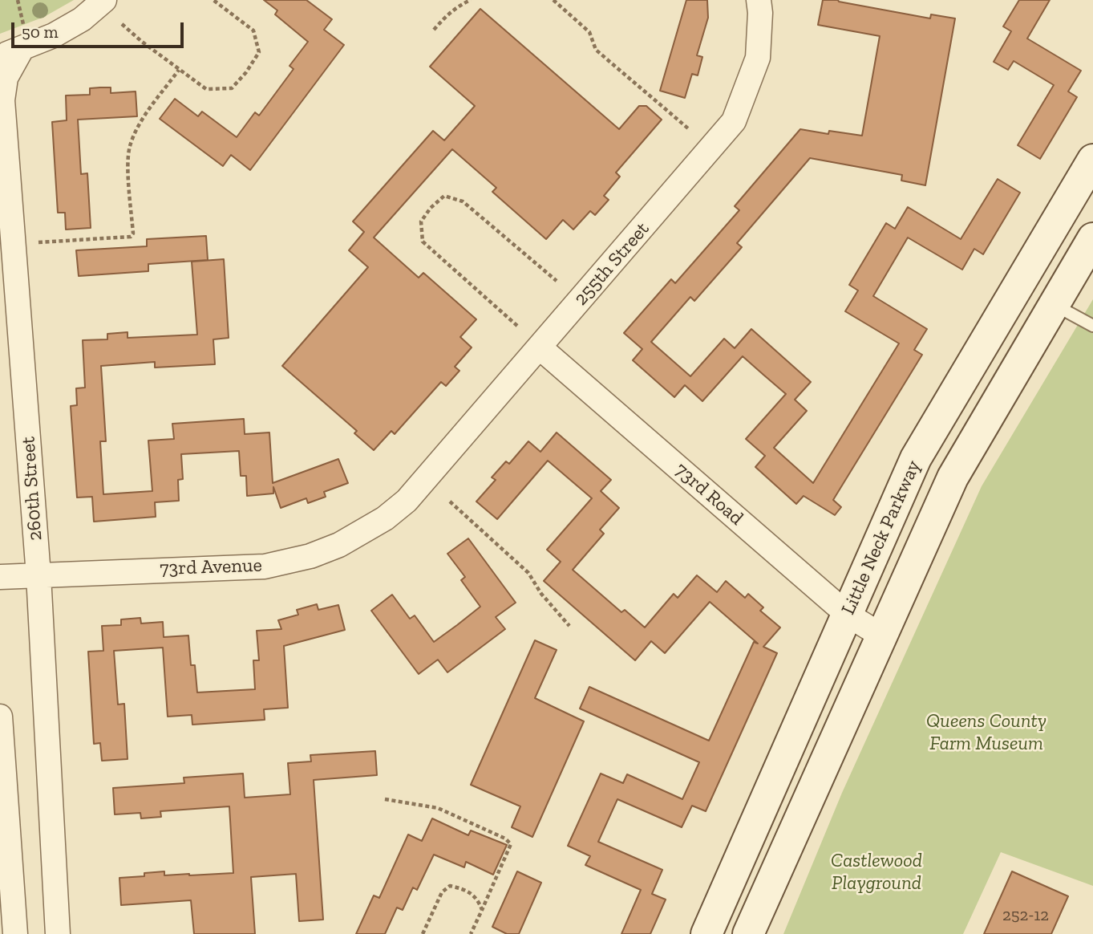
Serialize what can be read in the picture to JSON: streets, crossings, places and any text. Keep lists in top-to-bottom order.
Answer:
{
  "streets": {
    "main road": ["Little Neck Parkway"],
    "street": [
      "255th Street",
      "260th Street",
      "73rd Road",
      "73rd Avenue"
    ]
  },
  "crossings": [
    ["255th Street", "73rd Road"],
    ["255th Street", "73rd Avenue"],
    ["260th Street", "73rd Avenue"],
    ["73rd Road", "Little Neck Parkway"]
  ],
  "parks": ["Queens County Farm Museum", "Castlewood Playground"],
  "house_numbers": ["252-12"],
  "scale_bar": "50 m"
}
